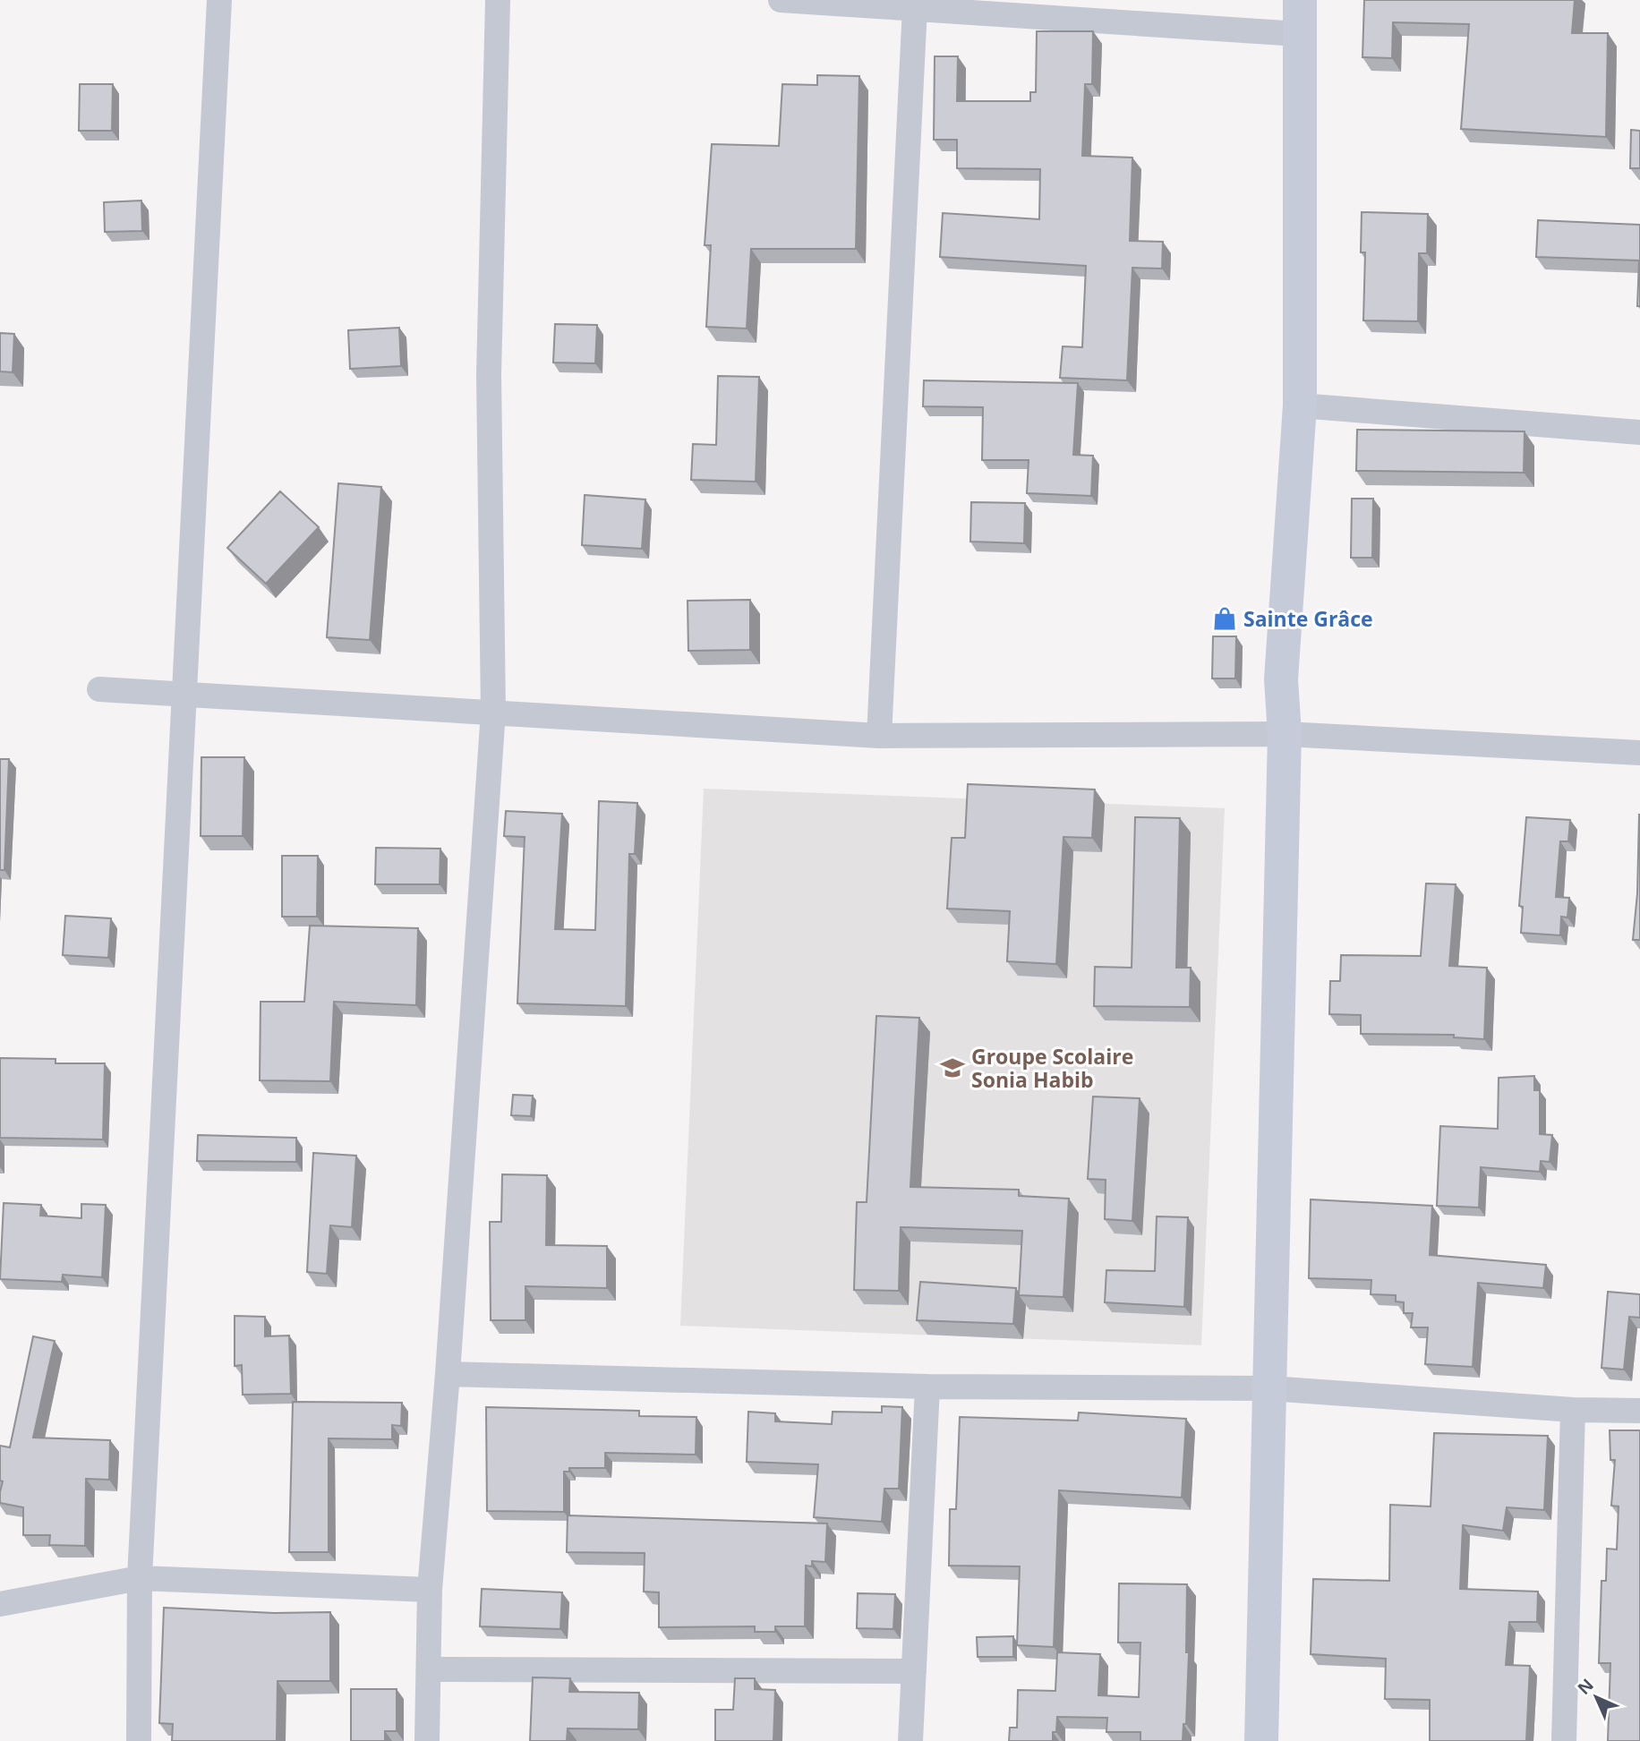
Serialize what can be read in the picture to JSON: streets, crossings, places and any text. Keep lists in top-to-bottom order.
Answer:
{
  "places": {
    "shop": ["Sainte Grâce"],
    "school or university": ["Groupe Scolaire Sonia Habib"]
  },
  "north": "top left"
}
